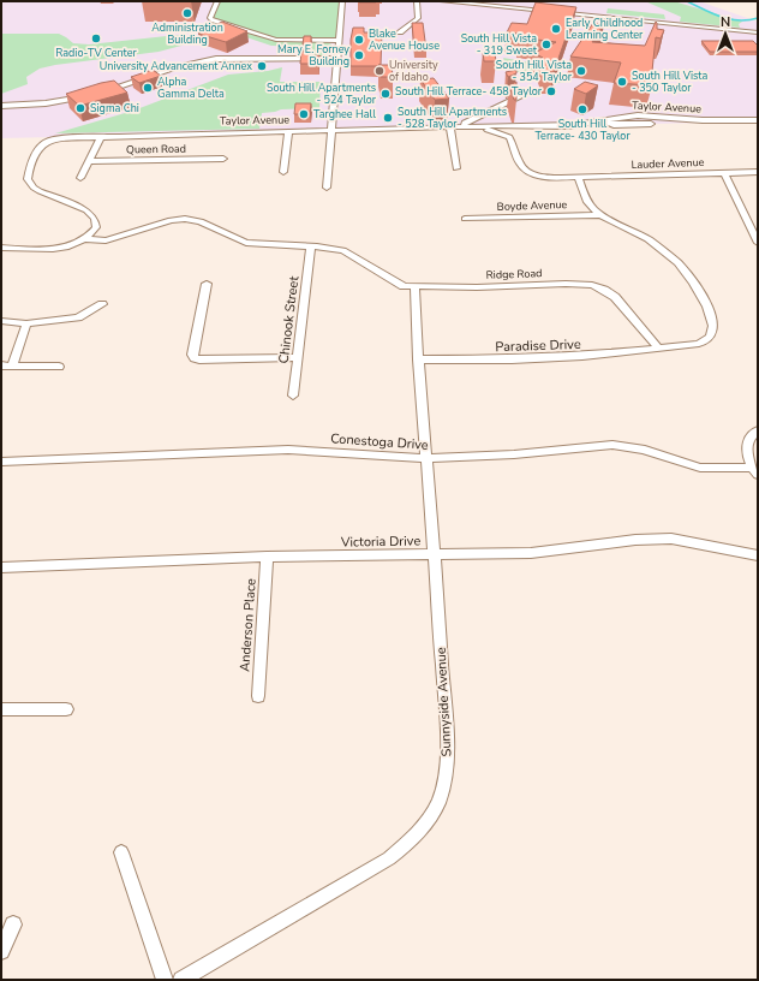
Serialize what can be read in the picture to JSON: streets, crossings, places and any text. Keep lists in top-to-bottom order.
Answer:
{
  "streets": {
    "street": [
      "Taylor Avenue",
      "Queen Road",
      "Lauder Avenue",
      "Boyde Avenue",
      "Ridge Road",
      "Chinook Street",
      "Paradise Drive",
      "Conestoga Drive",
      "Victoria Drive",
      "Anderson Place",
      "Sunnyside Avenue"
    ]
  },
  "crossings": [
    ["Taylor Avenue", "Lauder Avenue"],
    ["Taylor Avenue", "Ridge Road"],
    ["Ridge Road", "Chinook Street"],
    ["Ridge Road", "Paradise Drive"],
    ["Ridge Road", "Sunnyside Avenue"],
    ["Paradise Drive", "Sunnyside Avenue"],
    ["Conestoga Drive", "Sunnyside Avenue"],
    ["Victoria Drive", "Anderson Place"],
    ["Victoria Drive", "Sunnyside Avenue"]
  ],
  "places": [
    "Administration Building",
    "Early Childhood Learning Center",
    "Radio-TV Center",
    "Blake Avenue House",
    "South Hill Vista - 319 Sweet",
    "Mary E. Forney Building",
    "University Advancement Annex",
    "University of Idaho",
    "South Hill Vista - 354 Taylor",
    "South Hill Vista - 350 Taylor",
    "Alpha Gamma Delta",
    "South Hill Terrace- 458 Taylor",
    "South Hill Apartments - 524 Taylor",
    "Sigma Chi",
    "South Hill Terrace- 430 Taylor",
    "Targhee Hall",
    "South Hill Apartments - 528 Taylor"
  ],
  "north": "top"
}
